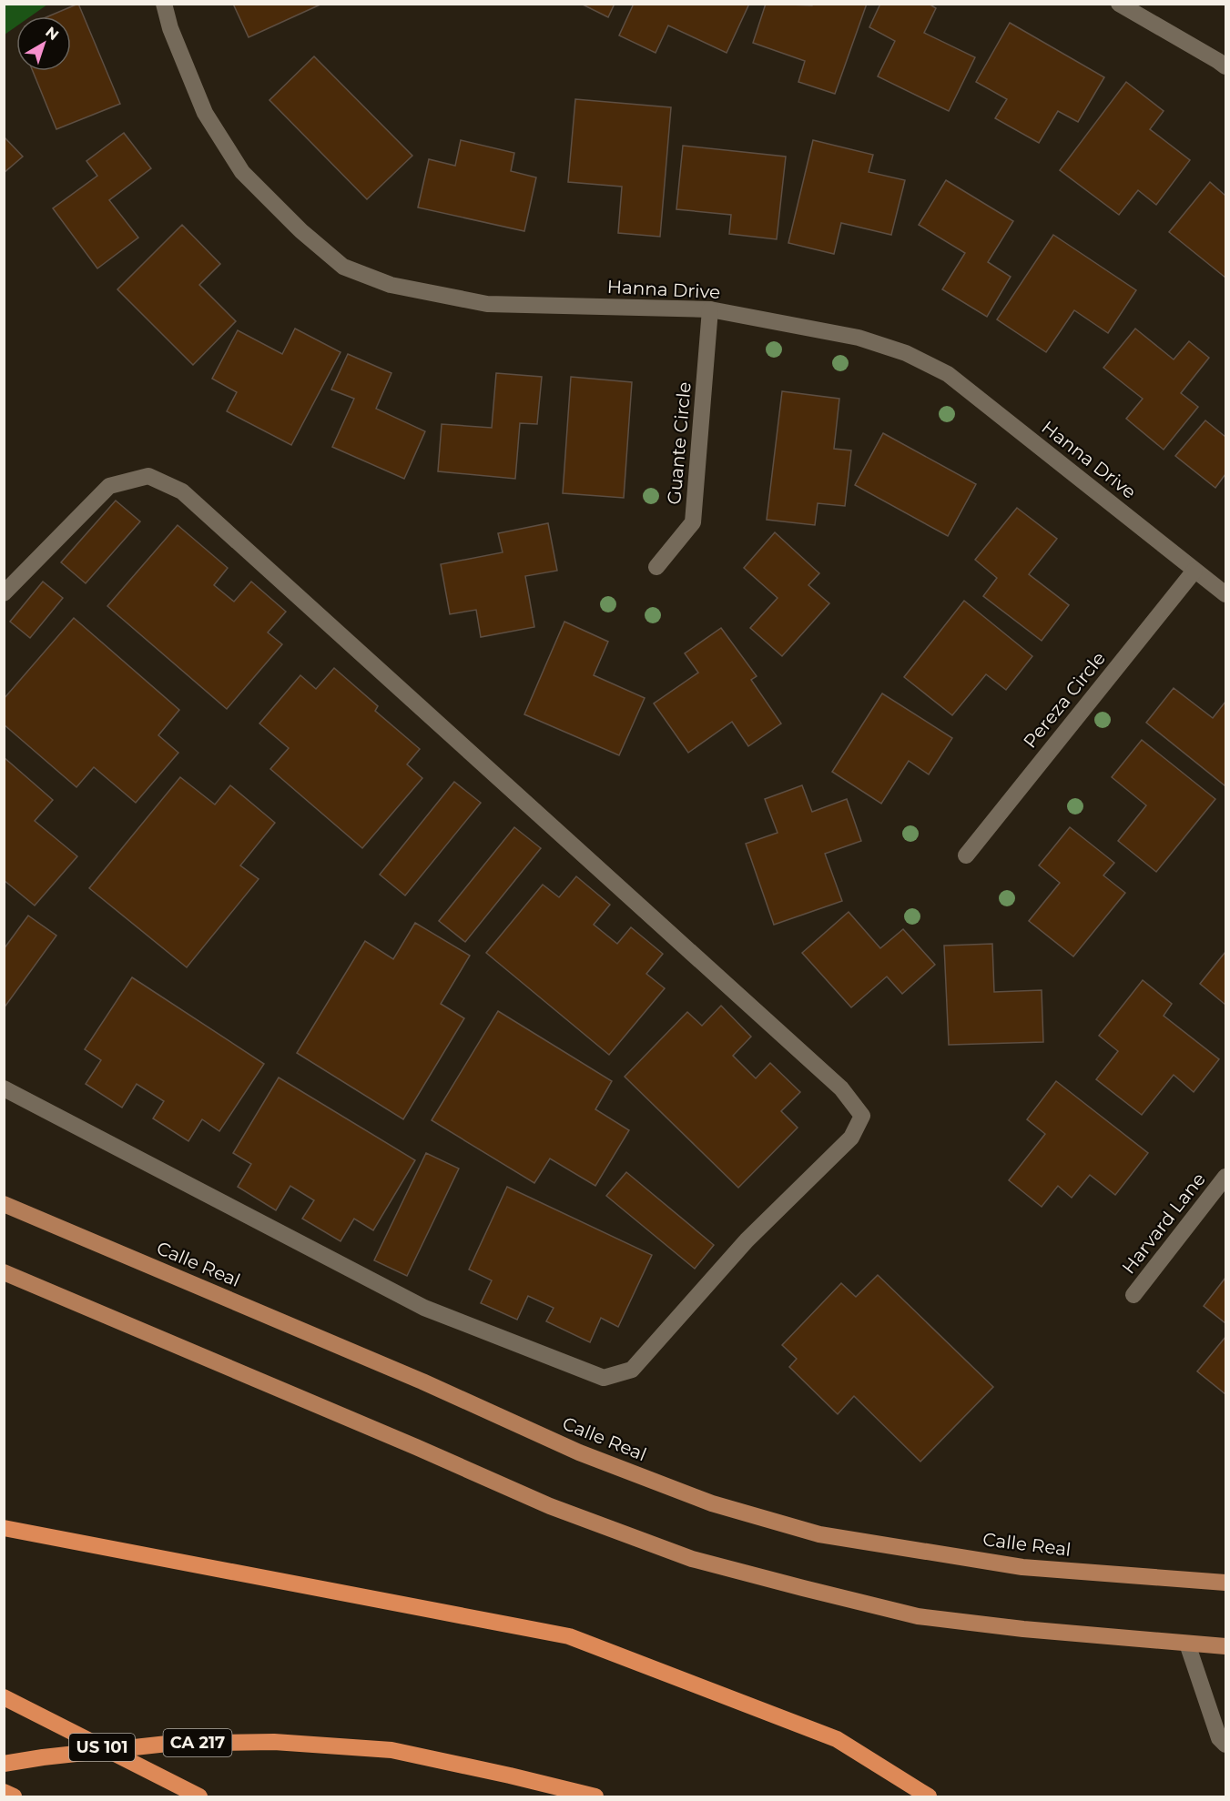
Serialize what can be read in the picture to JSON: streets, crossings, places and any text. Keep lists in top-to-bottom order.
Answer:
{
  "streets": {
    "highway": ["CA 217", "US 101"],
    "main road": ["Calle Real"],
    "street": [
      "Hanna Drive",
      "Guante Circle",
      "Pereza Circle",
      "Harvard Lane"
    ]
  },
  "crossings": [
    ["Hanna Drive", "Guante Circle"],
    ["Hanna Drive", "Pereza Circle"]
  ],
  "north": "top right"
}
